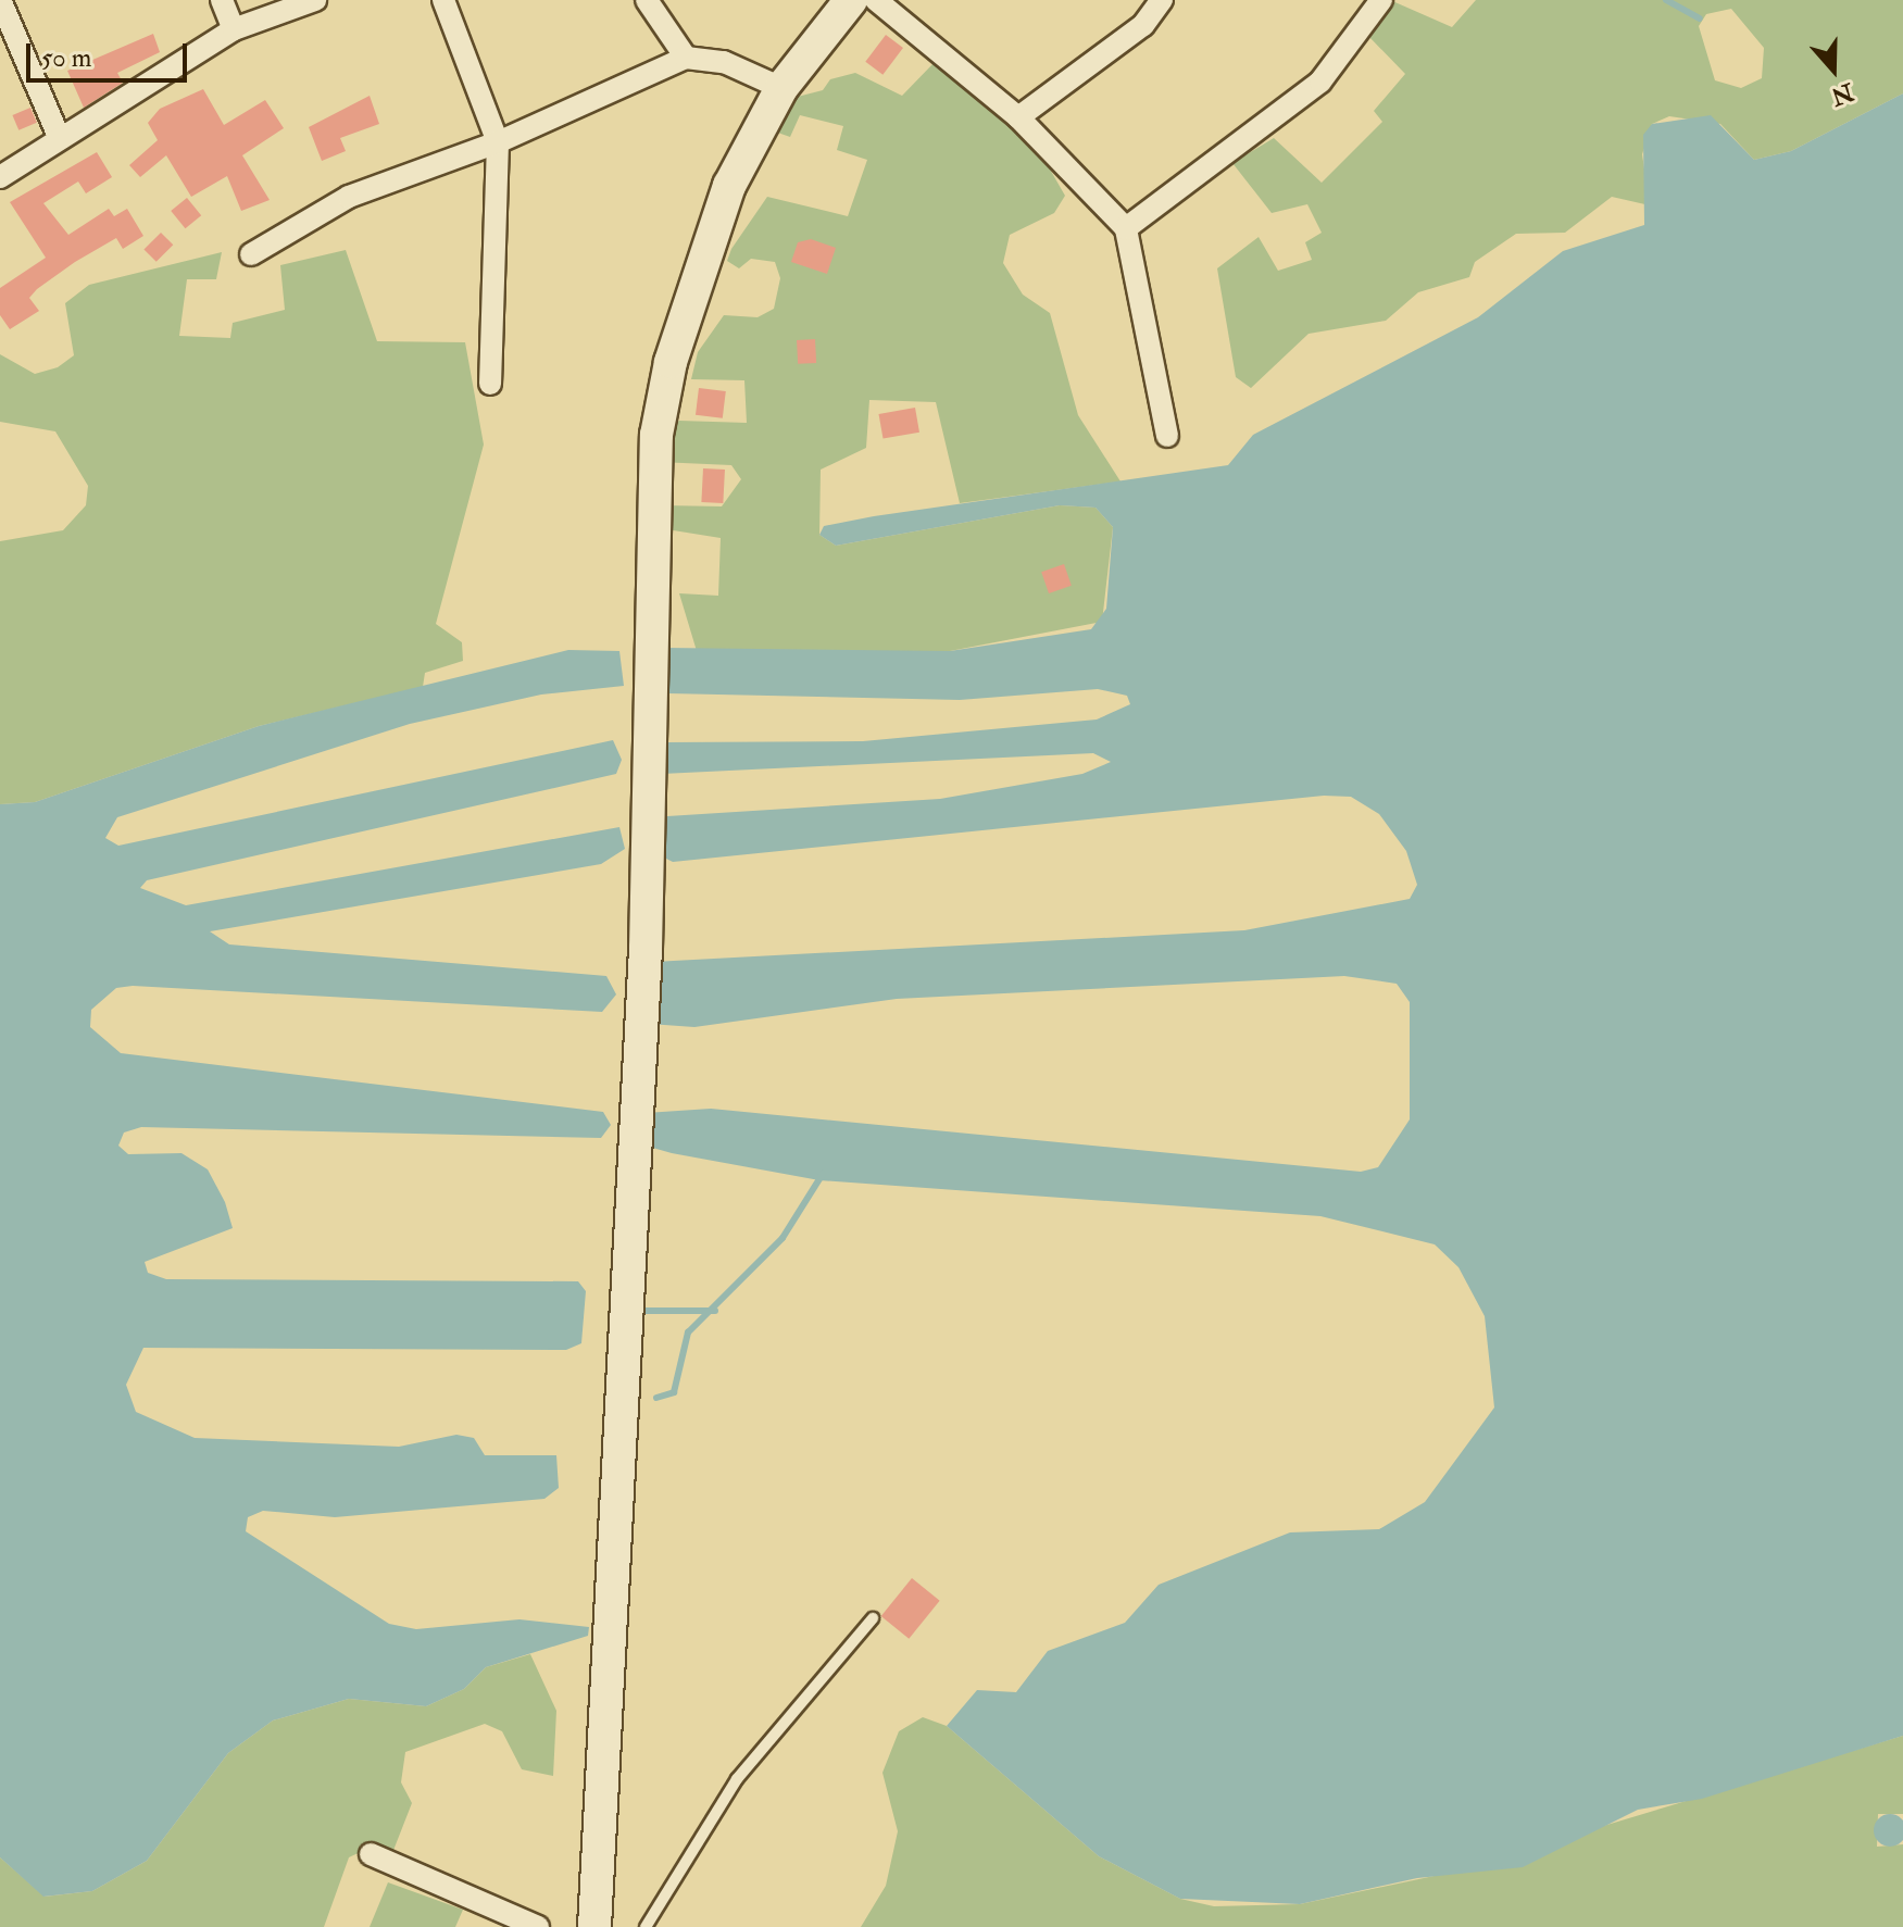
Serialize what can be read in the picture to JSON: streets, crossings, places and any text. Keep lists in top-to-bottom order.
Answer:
{
  "scale_bar": "50 m",
  "north": "bottom"
}
